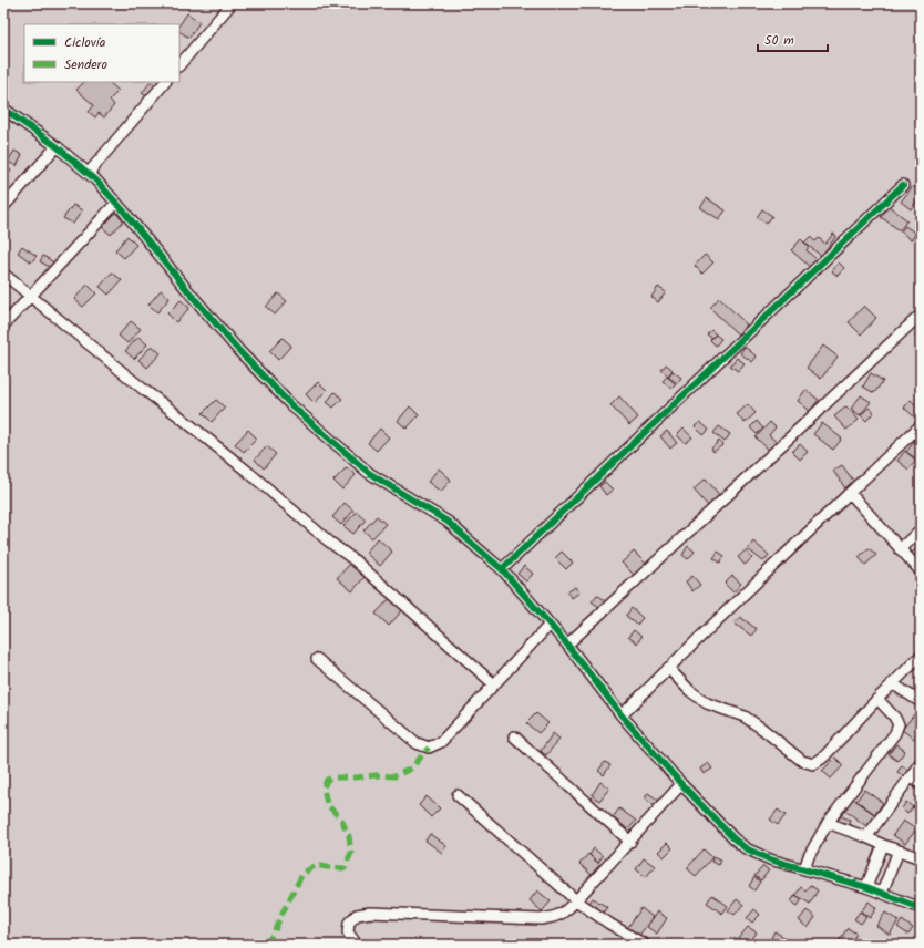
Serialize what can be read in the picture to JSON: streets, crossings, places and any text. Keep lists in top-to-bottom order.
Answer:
{
  "legend": ["Ciclovía", "Sendero"],
  "scale_bar": "50 m"
}
